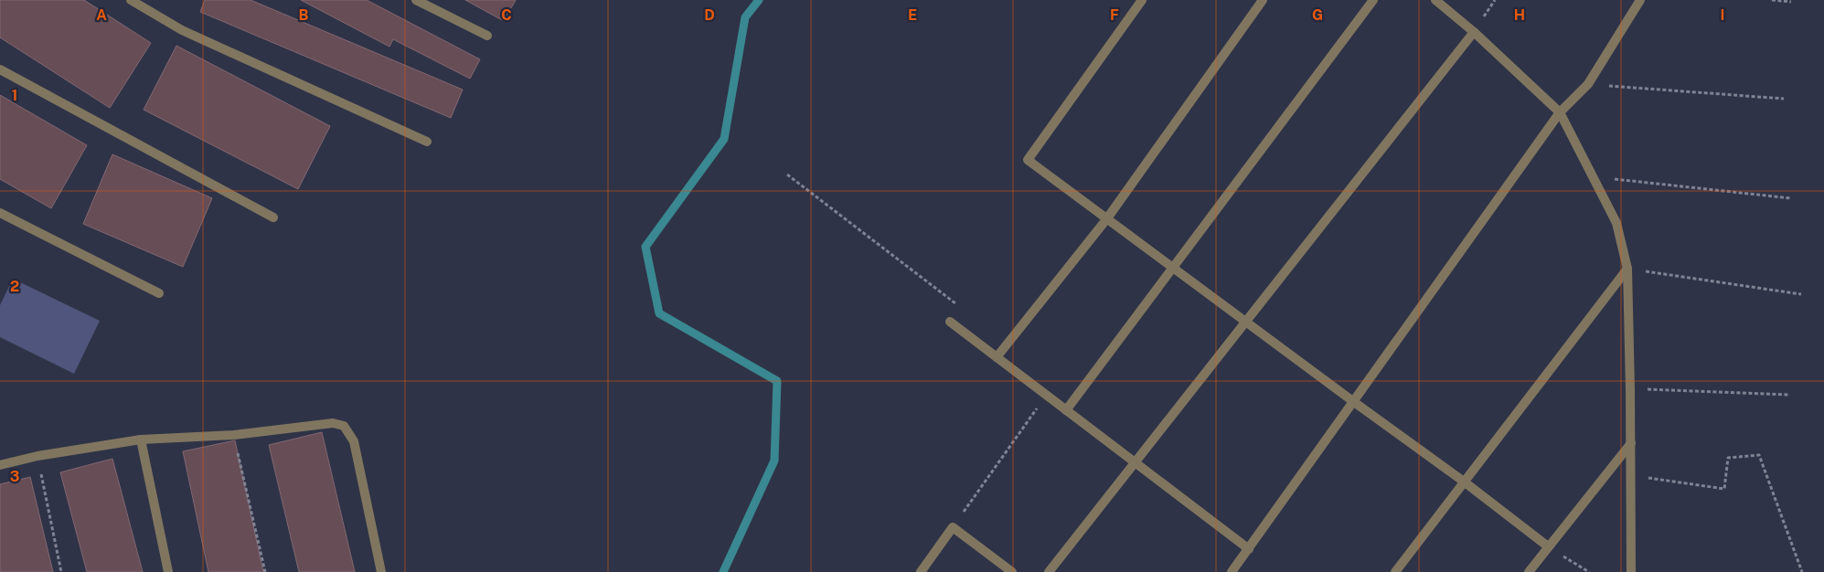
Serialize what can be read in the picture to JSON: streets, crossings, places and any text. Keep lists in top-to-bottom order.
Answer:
{
  "grid": {
    "columns": [
      "A",
      "B",
      "C",
      "D",
      "E",
      "F",
      "G",
      "H",
      "I"
    ],
    "rows": ["1", "2", "3"]
  }
}
